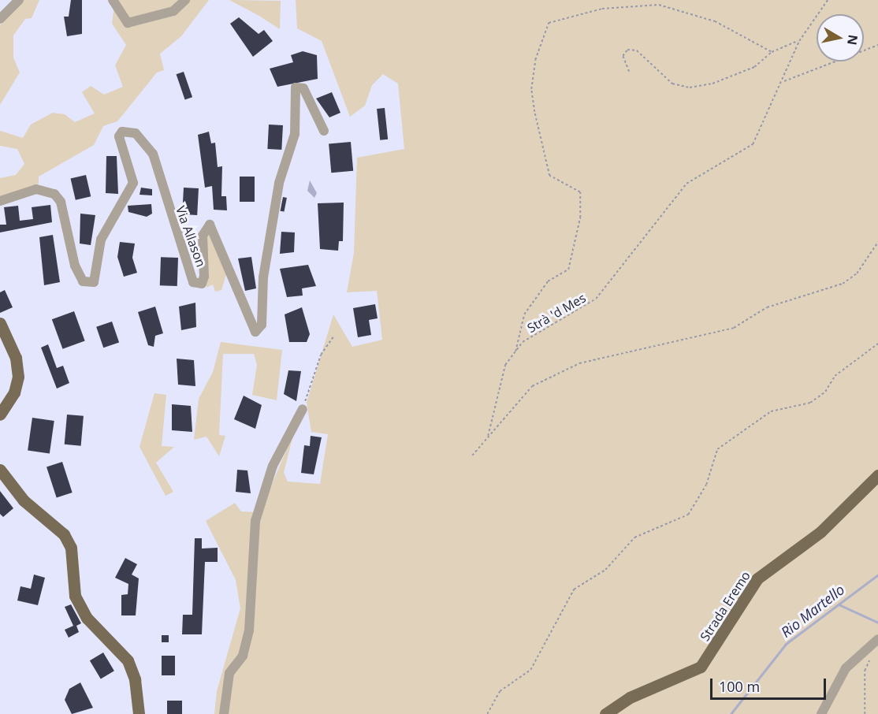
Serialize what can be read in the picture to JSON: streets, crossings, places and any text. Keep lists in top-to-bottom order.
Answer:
{
  "streets": {
    "main road": ["Strada Eremo"],
    "street": ["Via Allason"],
    "path": ["Strà 'd Mes"]
  },
  "water": ["Rio Martello"],
  "scale_bar": "100 m",
  "north": "right"
}
